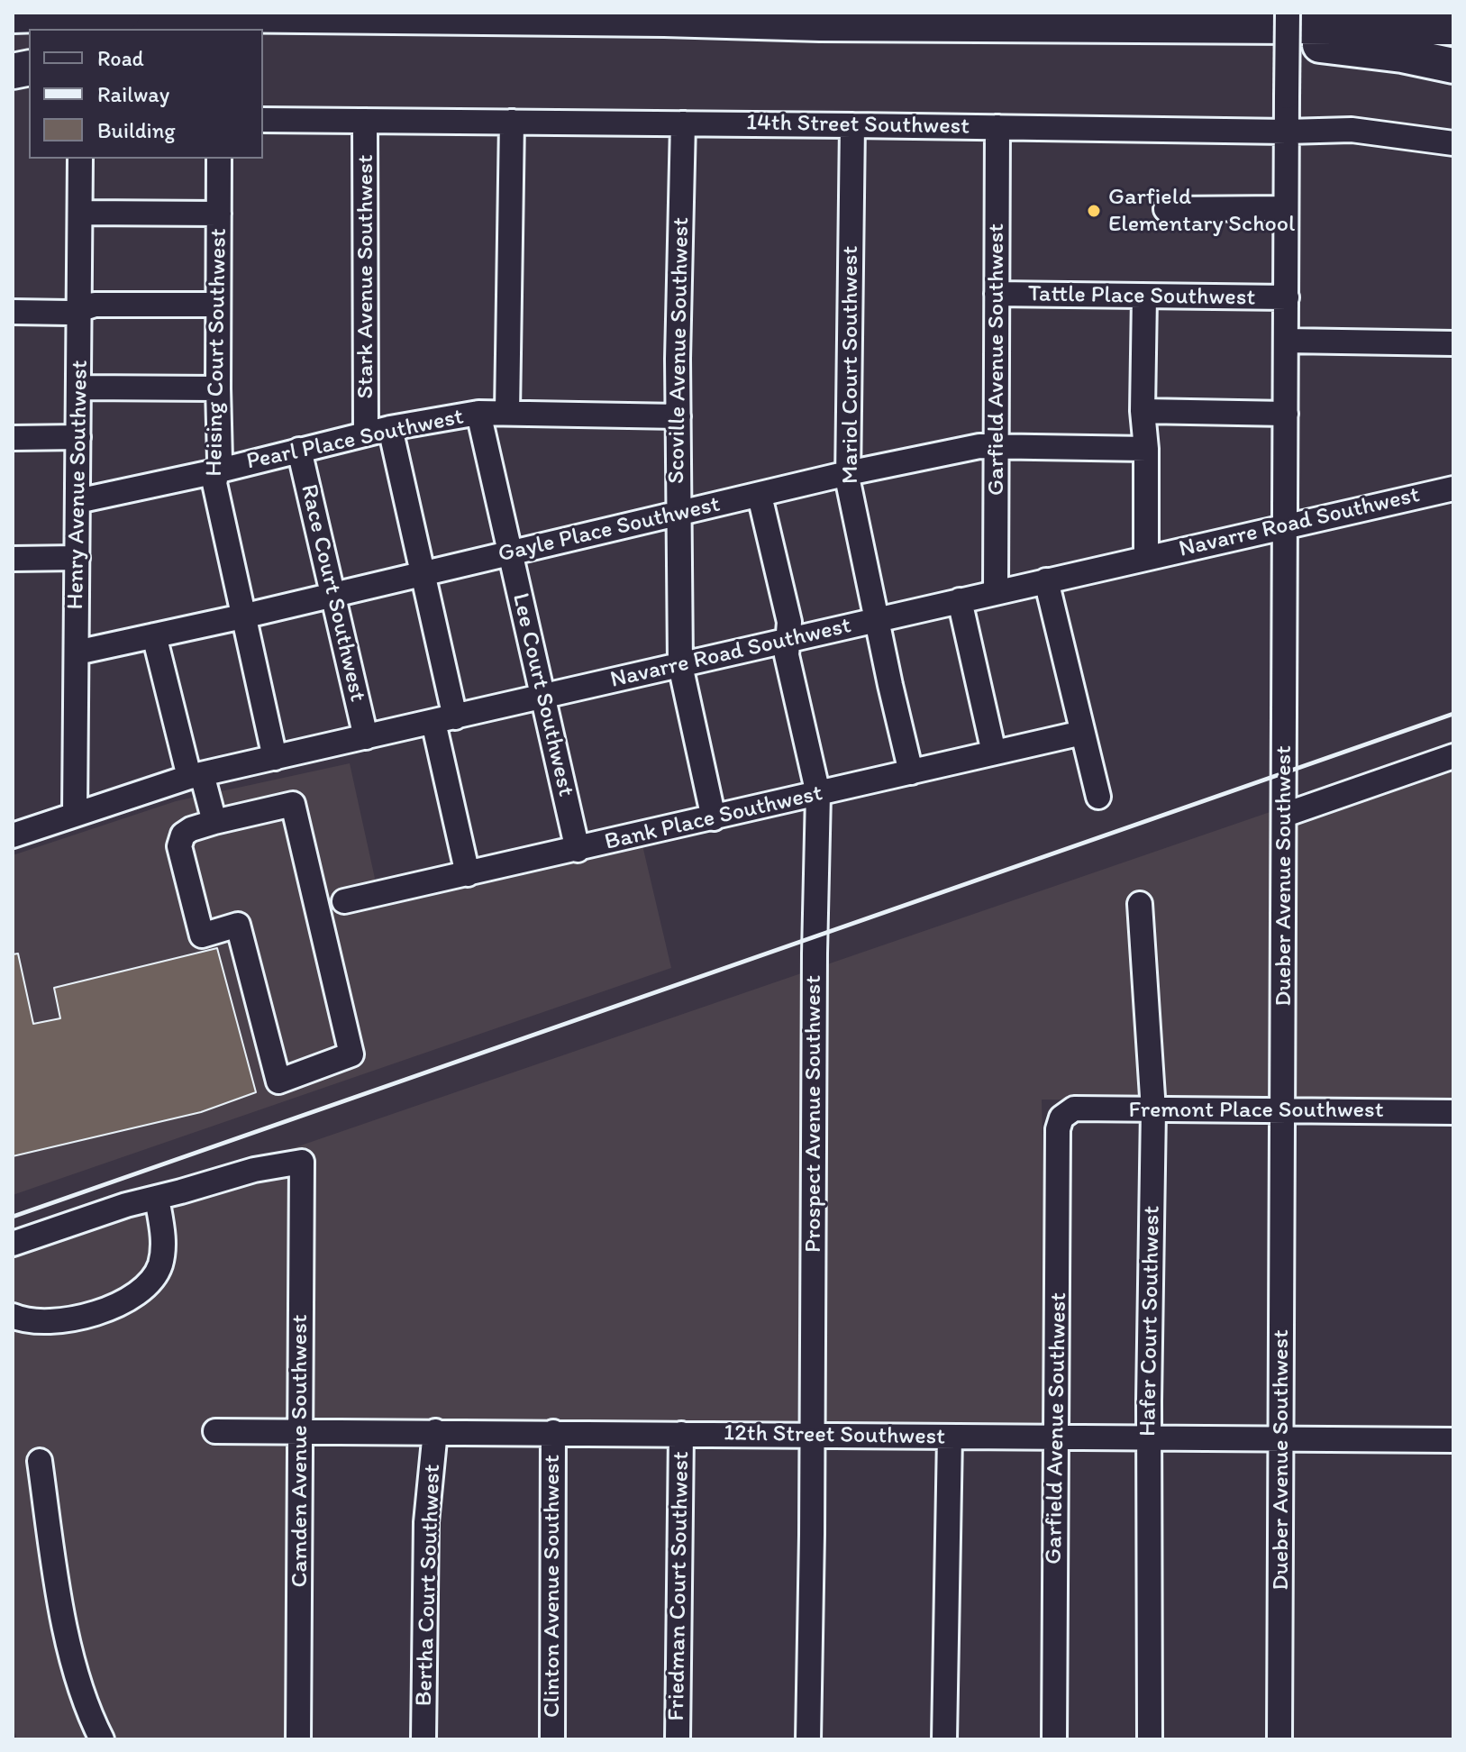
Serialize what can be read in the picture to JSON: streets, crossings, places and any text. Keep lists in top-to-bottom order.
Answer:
{
  "streets": {
    "street": [
      "14th Street Southwest",
      "Stark Avenue Southwest",
      "Tattle Place Southwest",
      "Scoville Avenue Southwest",
      "Heising Court Southwest",
      "Garfield Avenue Southwest",
      "Mariol Court Southwest",
      "Pearl Place Southwest",
      "Henry Avenue Southwest",
      "Navarre Road Southwest",
      "Gayle Place Southwest",
      "Race Court Southwest",
      "Lee Court Southwest",
      "Bank Place Southwest",
      "Dueber Avenue Southwest",
      "Fremont Place Southwest",
      "Prospect Avenue Southwest",
      "Hafer Court Southwest",
      "12th Street Southwest",
      "Camden Avenue Southwest",
      "Bertha Court Southwest",
      "Clinton Avenue Southwest",
      "Friedman Court Southwest"
    ]
  },
  "crossings": [
    ["14th Street Southwest", "Stark Avenue Southwest"],
    ["14th Street Southwest", "Scoville Avenue Southwest"],
    ["14th Street Southwest", "Garfield Avenue Southwest"],
    ["14th Street Southwest", "Mariol Court Southwest"],
    ["14th Street Southwest", "Dueber Avenue Southwest"],
    ["Stark Avenue Southwest", "Pearl Place Southwest"],
    ["Stark Avenue Southwest", "Navarre Road Southwest"],
    ["Stark Avenue Southwest", "Gayle Place Southwest"],
    ["Tattle Place Southwest", "Garfield Avenue Southwest"],
    ["Tattle Place Southwest", "Dueber Avenue Southwest"],
    ["Scoville Avenue Southwest", "Pearl Place Southwest"],
    ["Scoville Avenue Southwest", "Navarre Road Southwest"],
    ["Scoville Avenue Southwest", "Gayle Place Southwest"],
    ["Scoville Avenue Southwest", "Bank Place Southwest"],
    ["Heising Court Southwest", "Pearl Place Southwest"],
    ["Heising Court Southwest", "Navarre Road Southwest"],
    ["Heising Court Southwest", "Gayle Place Southwest"],
    ["Garfield Avenue Southwest", "Navarre Road Southwest"],
    ["Garfield Avenue Southwest", "Gayle Place Southwest"],
    ["Garfield Avenue Southwest", "Fremont Place Southwest"],
    ["Garfield Avenue Southwest", "12th Street Southwest"],
    ["Mariol Court Southwest", "Navarre Road Southwest"],
    ["Mariol Court Southwest", "Gayle Place Southwest"],
    ["Mariol Court Southwest", "Bank Place Southwest"],
    ["Pearl Place Southwest", "Henry Avenue Southwest"],
    ["Pearl Place Southwest", "Race Court Southwest"],
    ["Pearl Place Southwest", "Lee Court Southwest"],
    ["Henry Avenue Southwest", "Navarre Road Southwest"],
    ["Henry Avenue Southwest", "Gayle Place Southwest"],
    ["Navarre Road Southwest", "Race Court Southwest"],
    ["Navarre Road Southwest", "Lee Court Southwest"],
    ["Navarre Road Southwest", "Dueber Avenue Southwest"],
    ["Navarre Road Southwest", "Prospect Avenue Southwest"],
    ["Gayle Place Southwest", "Race Court Southwest"],
    ["Gayle Place Southwest", "Lee Court Southwest"],
    ["Gayle Place Southwest", "Prospect Avenue Southwest"],
    ["Lee Court Southwest", "Bank Place Southwest"],
    ["Bank Place Southwest", "Prospect Avenue Southwest"],
    ["Dueber Avenue Southwest", "Fremont Place Southwest"],
    ["Dueber Avenue Southwest", "12th Street Southwest"],
    ["Fremont Place Southwest", "Hafer Court Southwest"],
    ["Prospect Avenue Southwest", "12th Street Southwest"],
    ["Hafer Court Southwest", "12th Street Southwest"],
    ["12th Street Southwest", "Camden Avenue Southwest"],
    ["12th Street Southwest", "Bertha Court Southwest"],
    ["12th Street Southwest", "Clinton Avenue Southwest"],
    ["12th Street Southwest", "Friedman Court Southwest"]
  ],
  "places": ["Garfield Elementary School"],
  "legend": ["Road", "Railway", "Building"]
}
